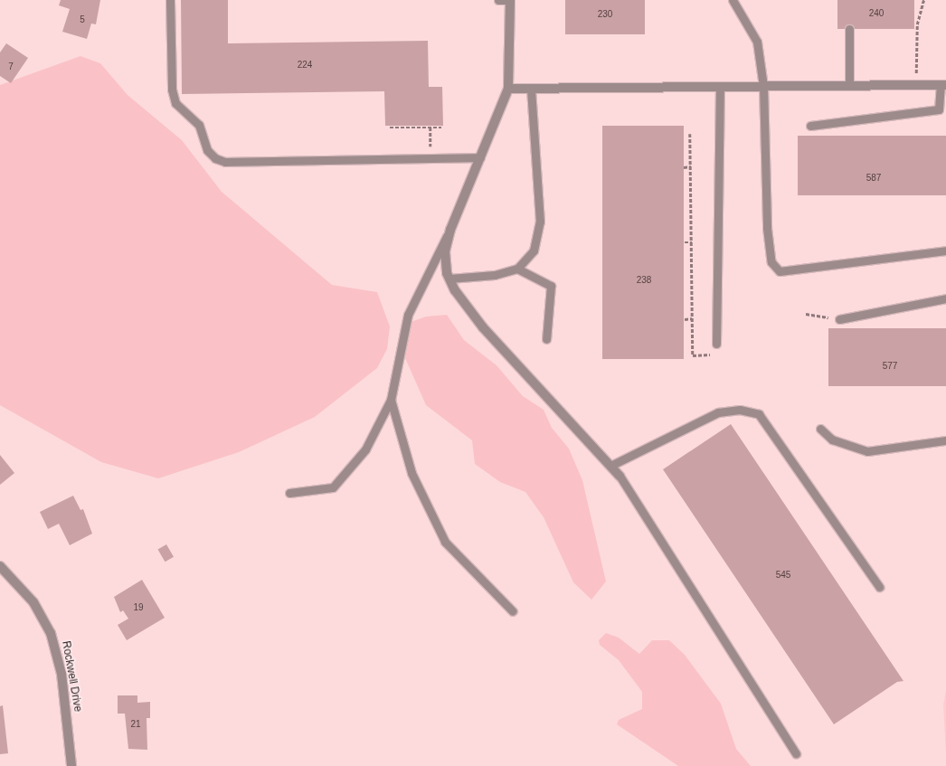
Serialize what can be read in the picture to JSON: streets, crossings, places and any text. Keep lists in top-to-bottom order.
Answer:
{
  "streets": {
    "street": ["Rockwell Drive"]
  },
  "house_numbers": [
    "240",
    "230",
    "5",
    "224",
    "7",
    "587",
    "238",
    "577",
    "545",
    "19",
    "21"
  ]
}
